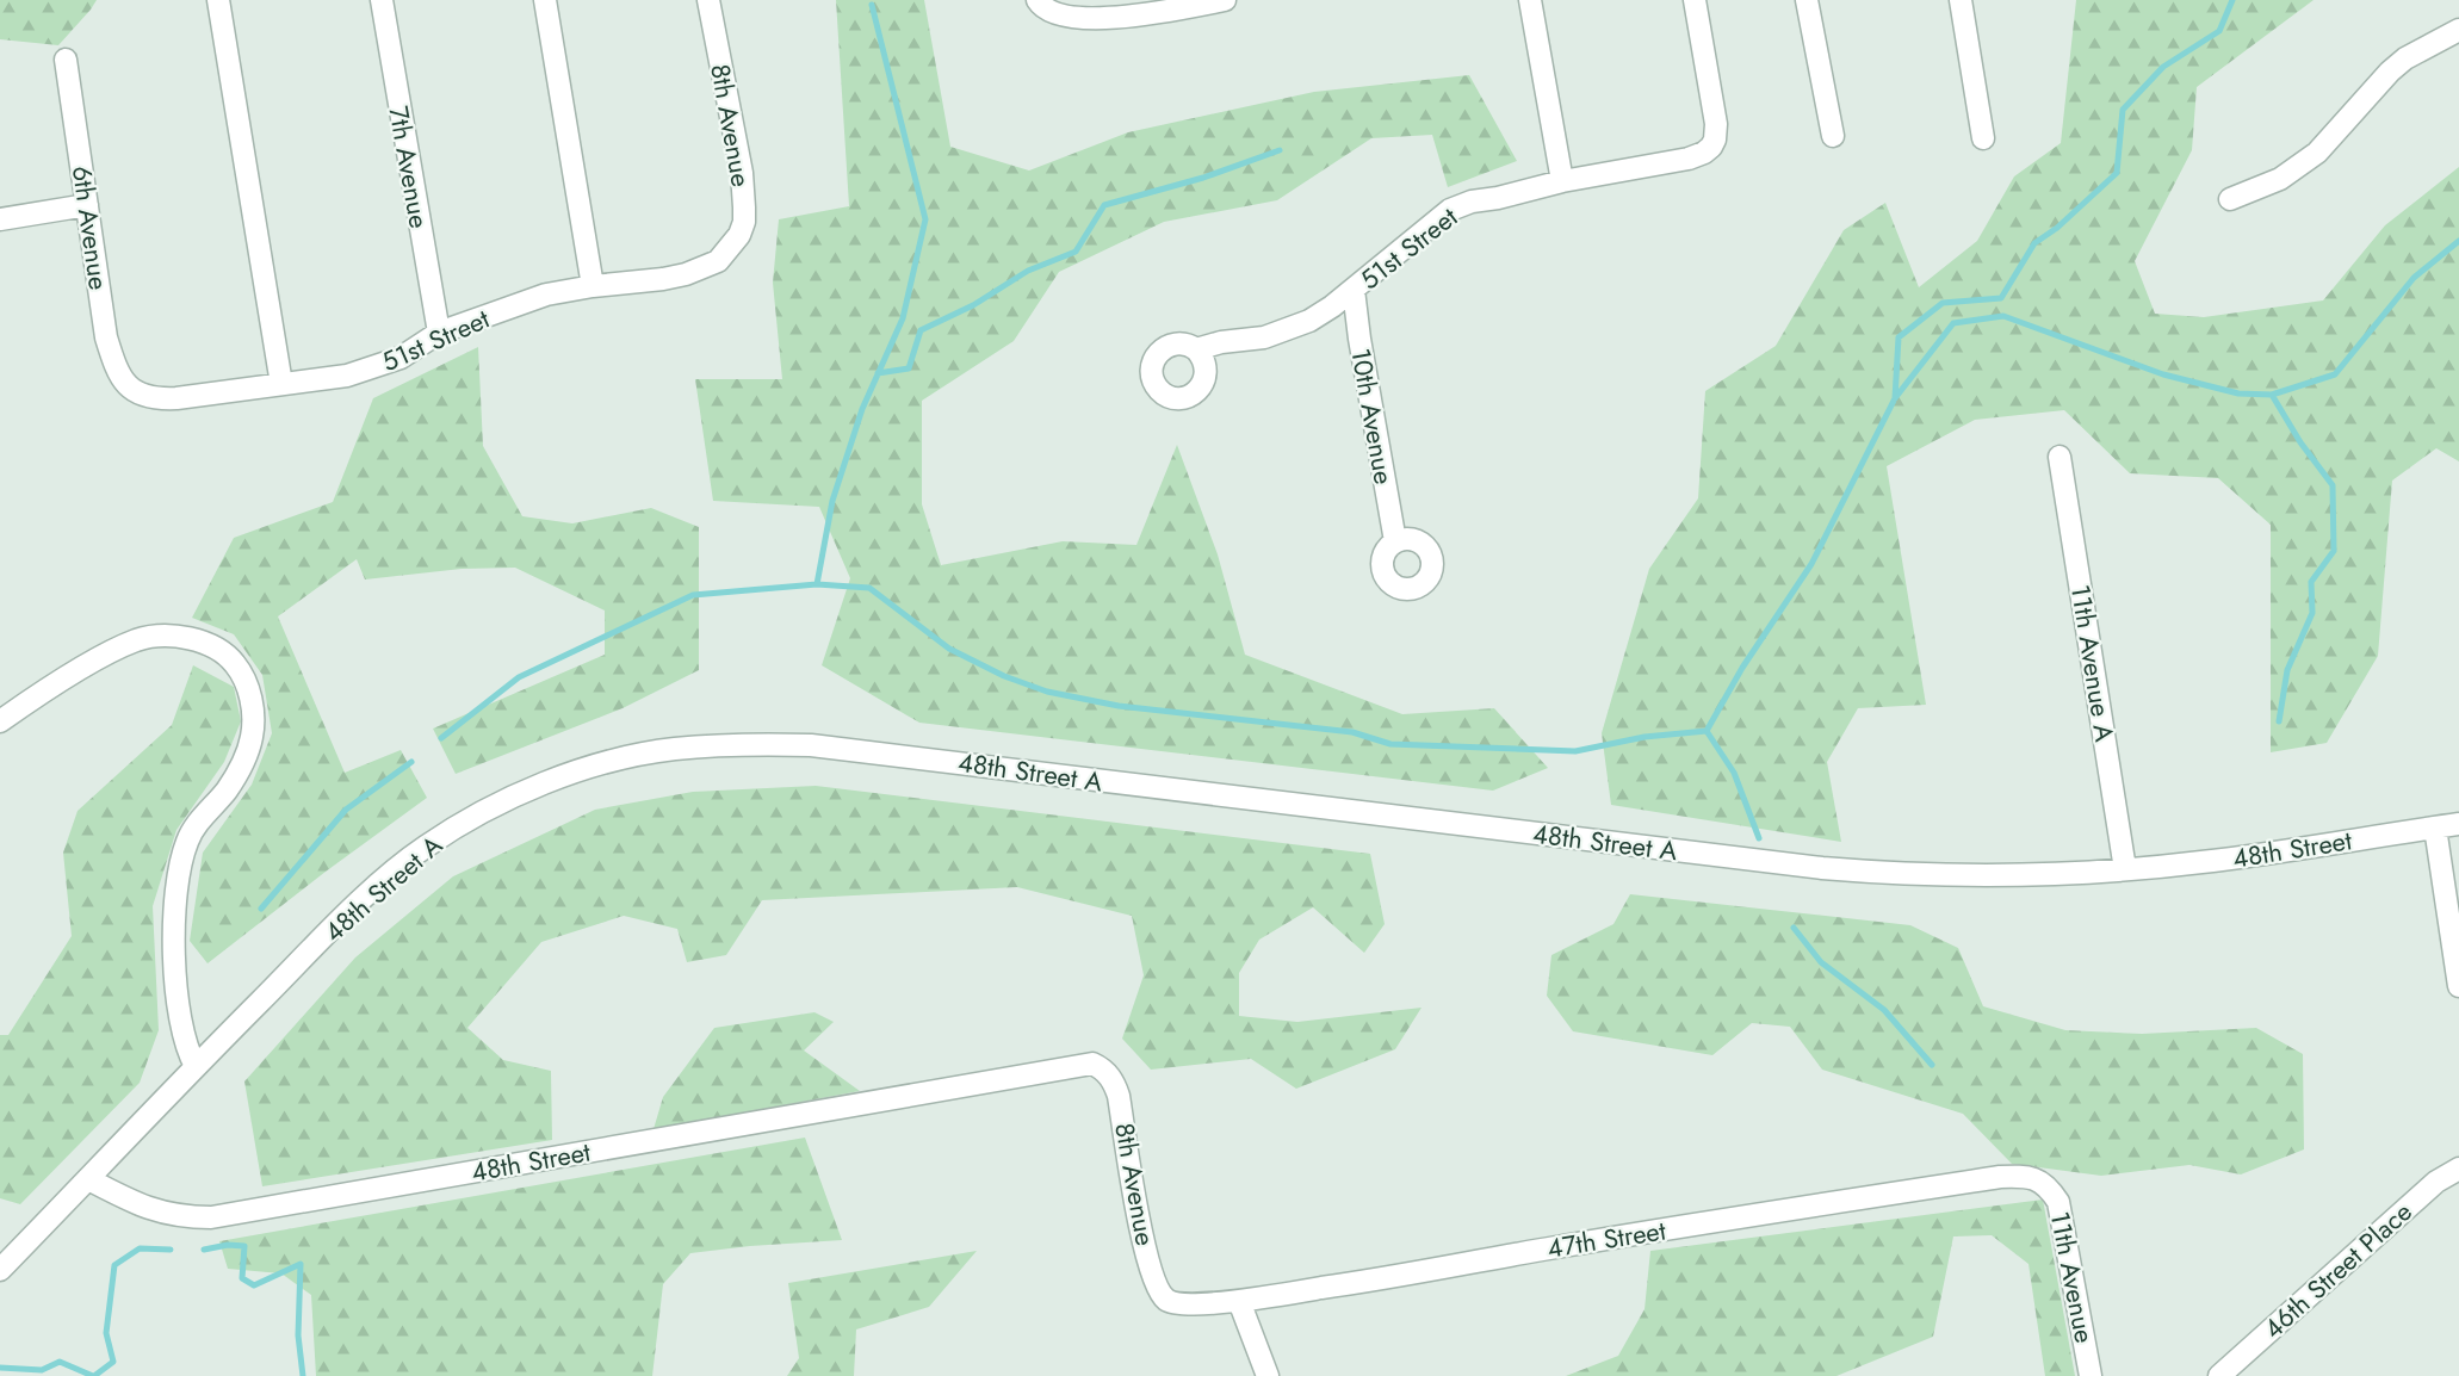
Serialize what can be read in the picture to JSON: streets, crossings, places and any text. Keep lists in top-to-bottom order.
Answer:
{
  "streets": {
    "street": [
      "8th Avenue",
      "7th Avenue",
      "6th Avenue",
      "51st Street",
      "10th Avenue",
      "11th Avenue A",
      "48th Street A",
      "48th Street",
      "47th Street",
      "46th Street Place",
      "11th Avenue"
    ]
  },
  "crossings": [
    ["8th Avenue", "51st Street"],
    ["8th Avenue", "48th Street"],
    ["8th Avenue", "47th Street"],
    ["7th Avenue", "51st Street"],
    ["6th Avenue", "51st Street"],
    ["51st Street", "10th Avenue"],
    ["11th Avenue A", "48th Street A"],
    ["11th Avenue A", "48th Street"],
    ["48th Street A", "48th Street"],
    ["47th Street", "11th Avenue"]
  ]
}
